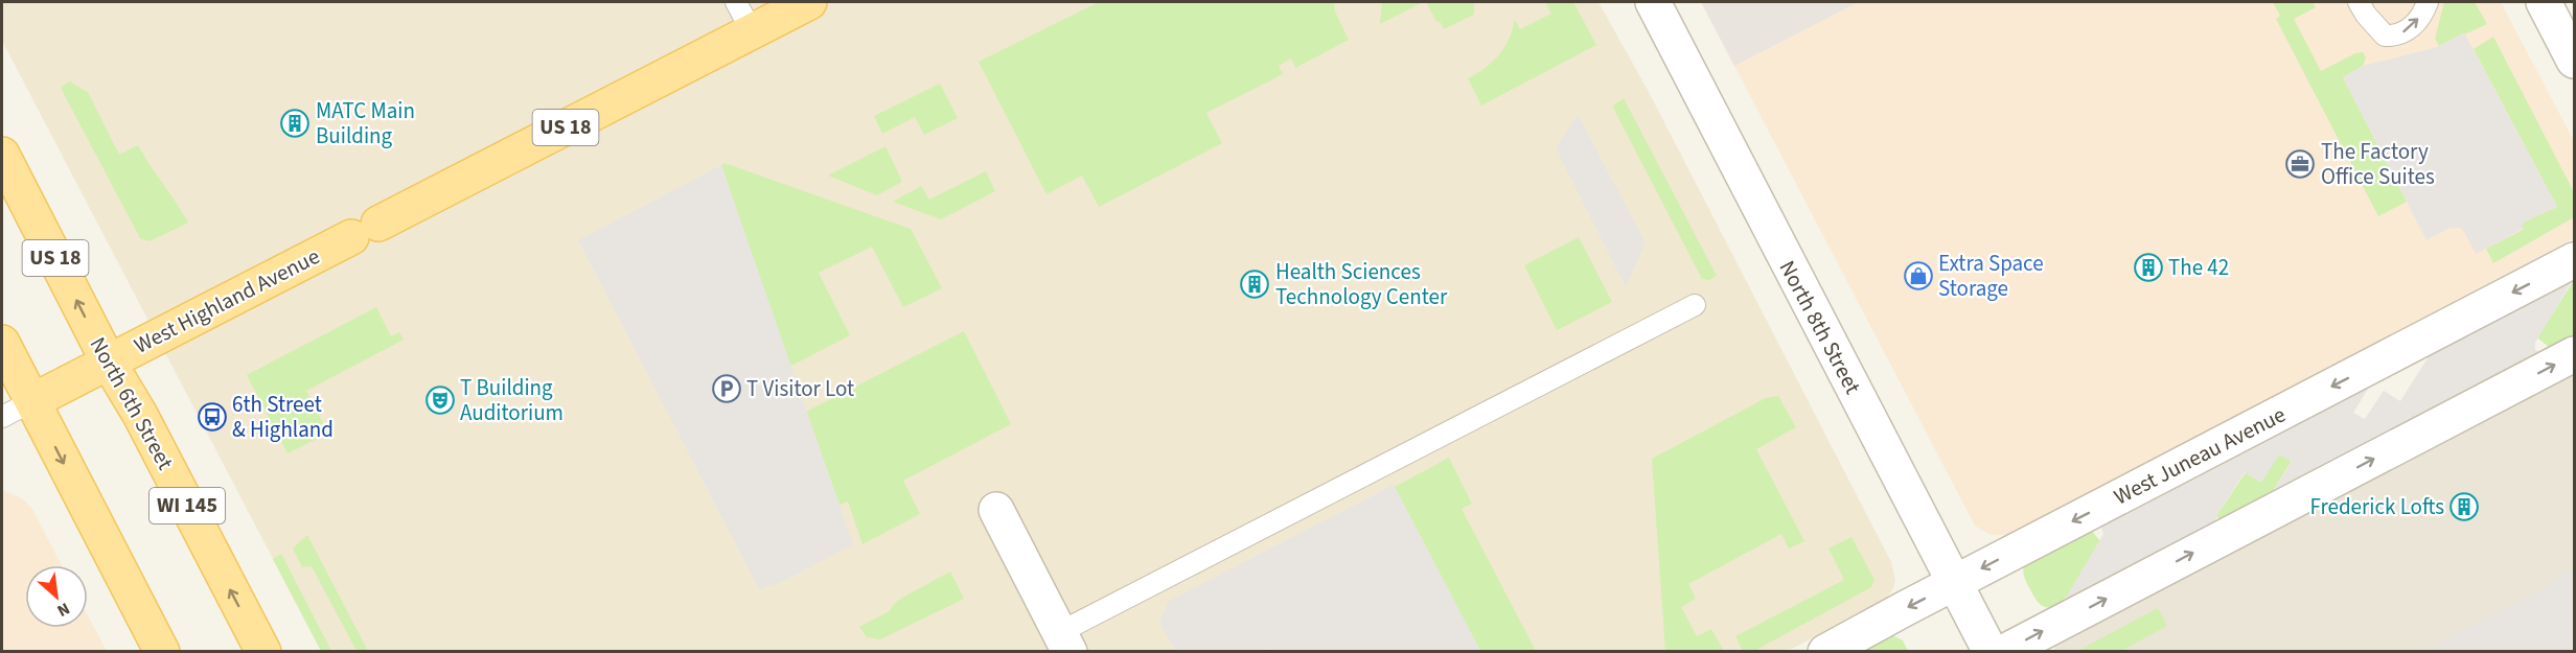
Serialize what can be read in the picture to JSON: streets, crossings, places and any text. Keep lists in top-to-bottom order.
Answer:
{
  "streets": {
    "main road": [
      "US 18",
      "West Highland Avenue",
      "North 6th Street",
      "WI 145"
    ],
    "street": ["North 8th Street", "West Juneau Avenue"]
  },
  "crossings": [
    ["West Highland Avenue", "North 6th Street"],
    ["North 8th Street", "West Juneau Avenue"]
  ],
  "places": {
    "building": [
      "MATC Main Building",
      "The 42",
      "Health Sciences Technology Center",
      "Frederick Lofts"
    ],
    "office": ["The Factory Office Suites"],
    "shop": ["Extra Space Storage"],
    "parking": ["T Visitor Lot"],
    "theatre": ["T Building Auditorium"],
    "bus stop": ["6th Street & Highland"]
  },
  "north": "bottom right"
}
